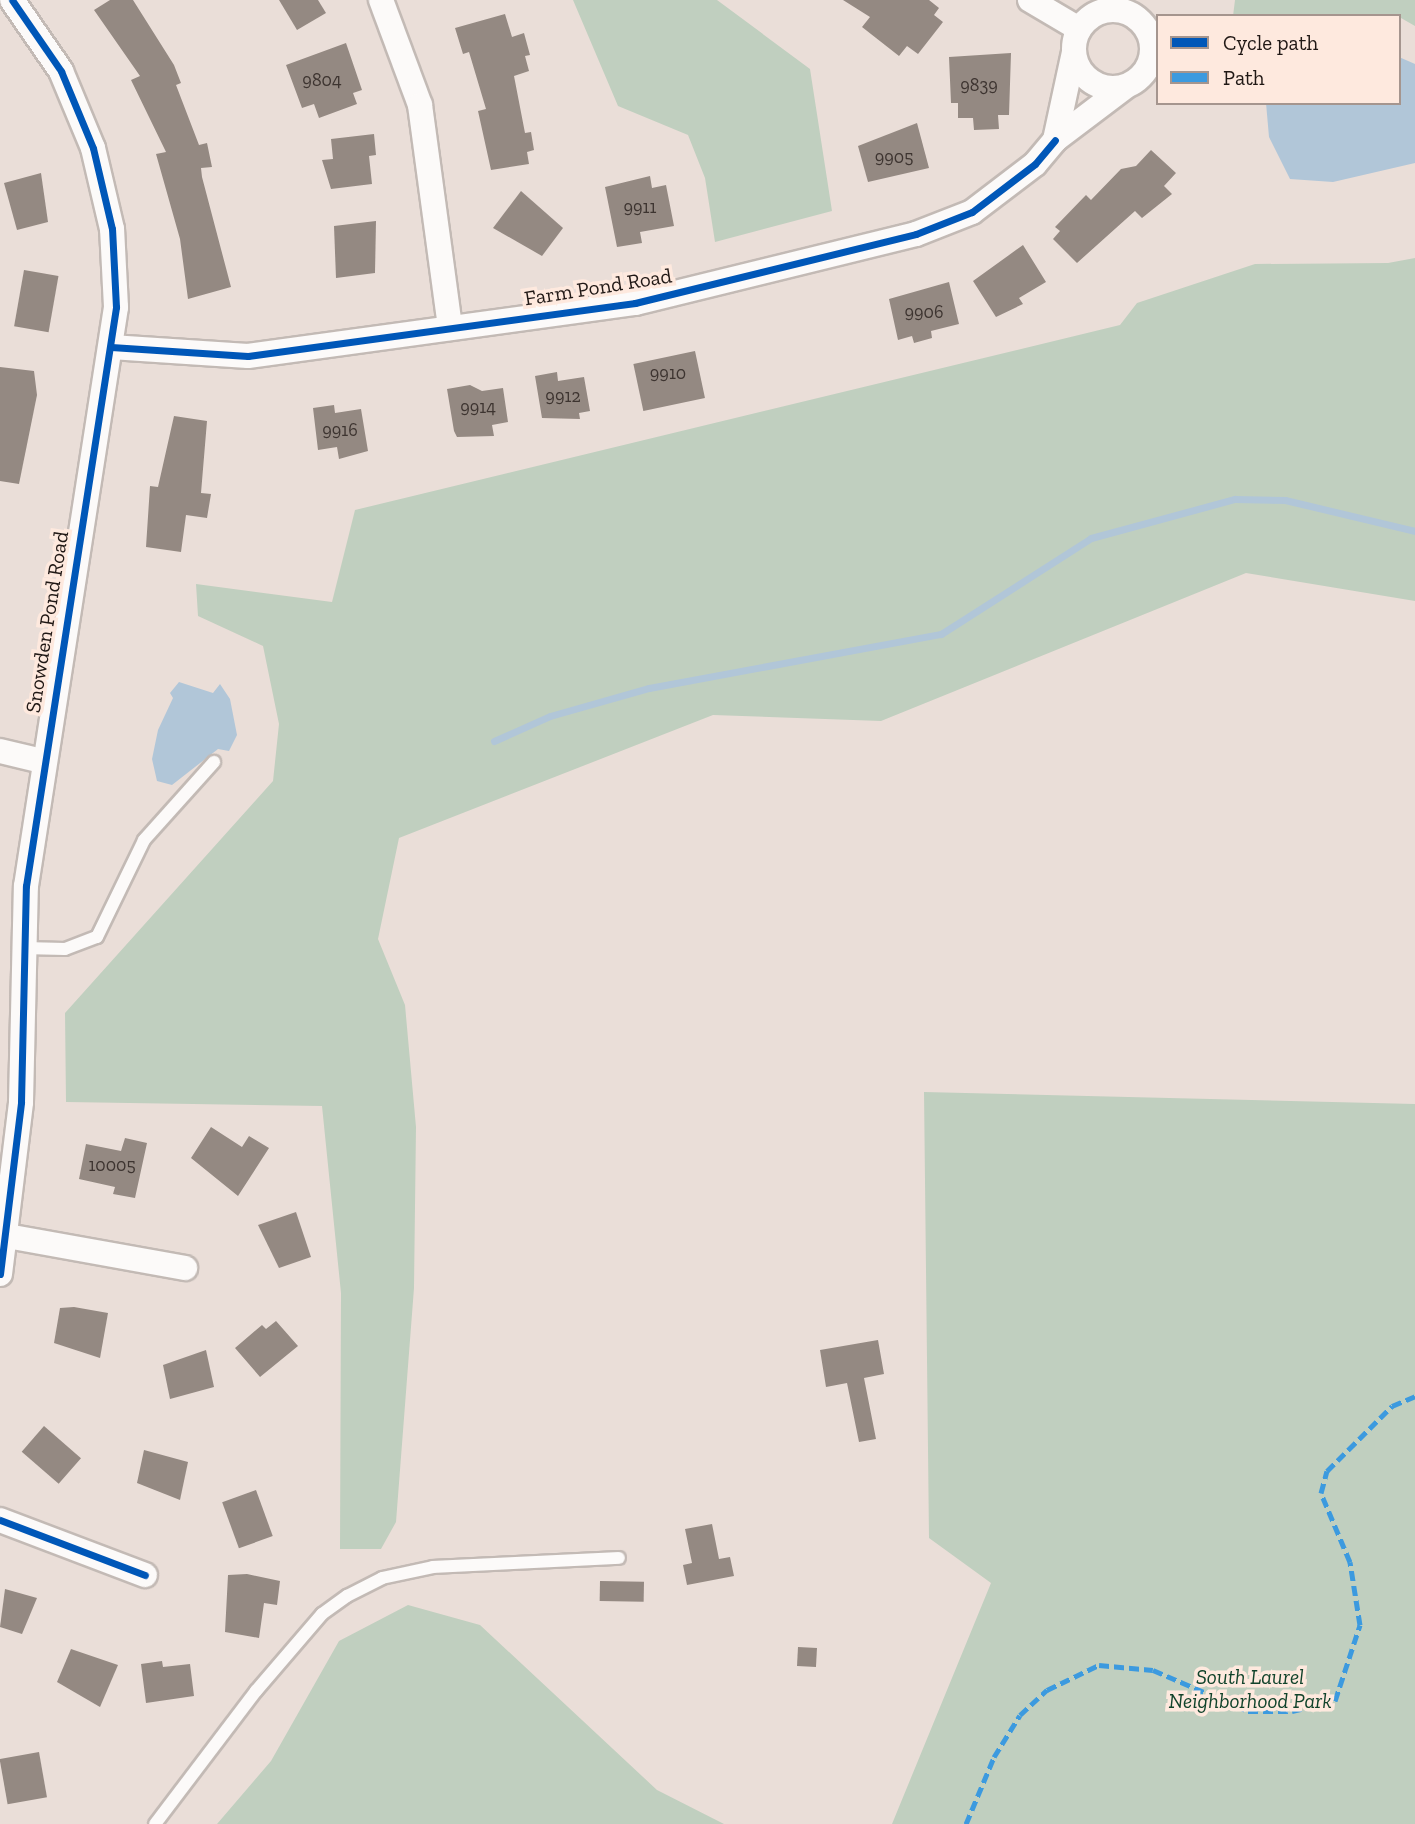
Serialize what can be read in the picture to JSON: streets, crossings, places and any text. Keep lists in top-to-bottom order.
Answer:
{
  "streets": {
    "street": ["Farm Pond Road", "Snowden Pond Road"]
  },
  "crossings": [
    ["Farm Pond Road", "Snowden Pond Road"]
  ],
  "parks": ["South Laurel Neighborhood Park"],
  "house_numbers": [
    "9804",
    "9839",
    "9905",
    "9911",
    "9906",
    "9910",
    "9912",
    "9914",
    "9916",
    "10005"
  ],
  "legend": ["Cycle path", "Path"]
}
